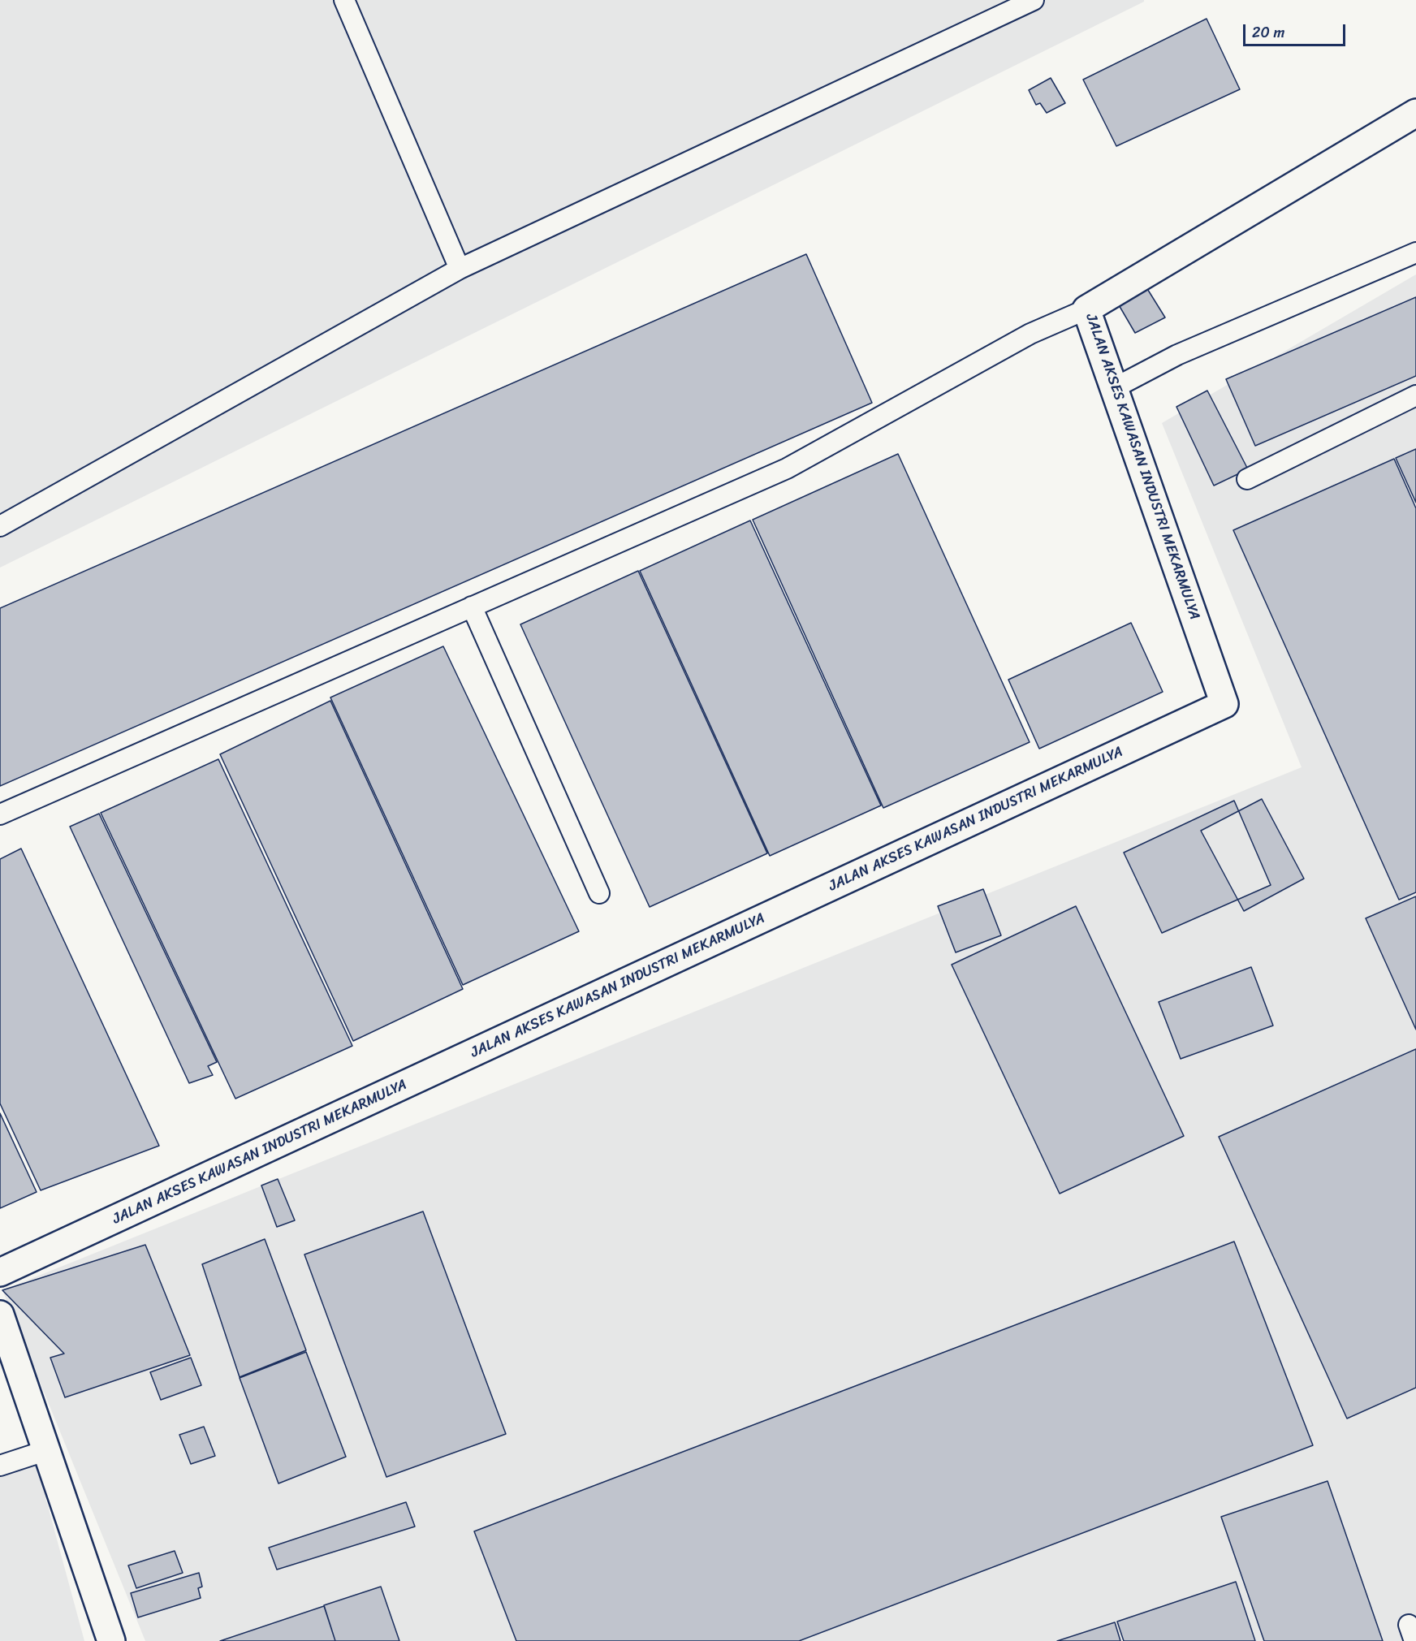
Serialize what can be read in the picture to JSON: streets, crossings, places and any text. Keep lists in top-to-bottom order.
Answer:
{
  "streets": {
    "street": ["JALAN AKSES KAWASAN INDUSTRI MEKARMULYA"]
  },
  "scale_bar": "20 m"
}
